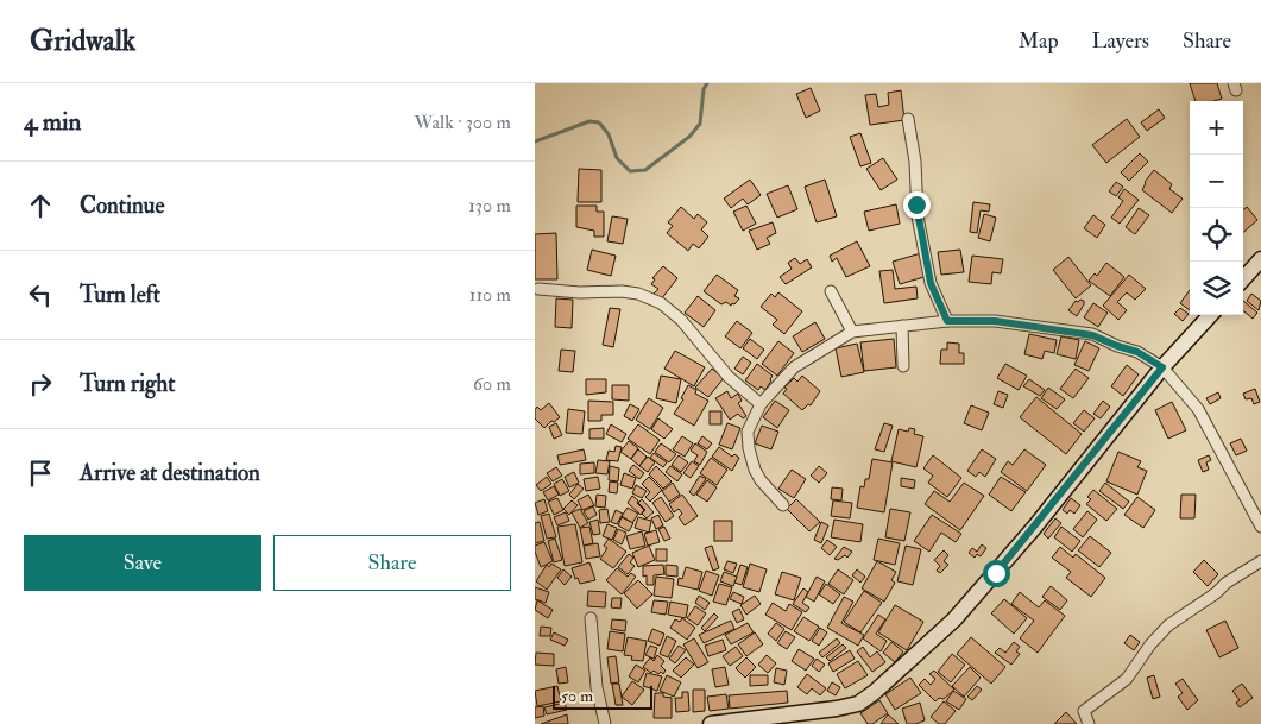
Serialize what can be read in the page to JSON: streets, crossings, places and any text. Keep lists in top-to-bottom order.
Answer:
{
  "scale_bar": "50 m",
  "page": {
    "header": "Gridwalk",
    "nav": ["Map", "Layers", "Share"],
    "heading": ["4 min", "Walk · 300 m"],
    "map_buttons": ["+", "−"],
    "list": [
      ["Continue", "130 m"],
      ["Turn left", "110 m"],
      ["Turn right", "60 m"],
      "Arrive at destination"
    ],
    "buttons": ["Save", "Share"],
    "scale": "50 m"
  }
}
